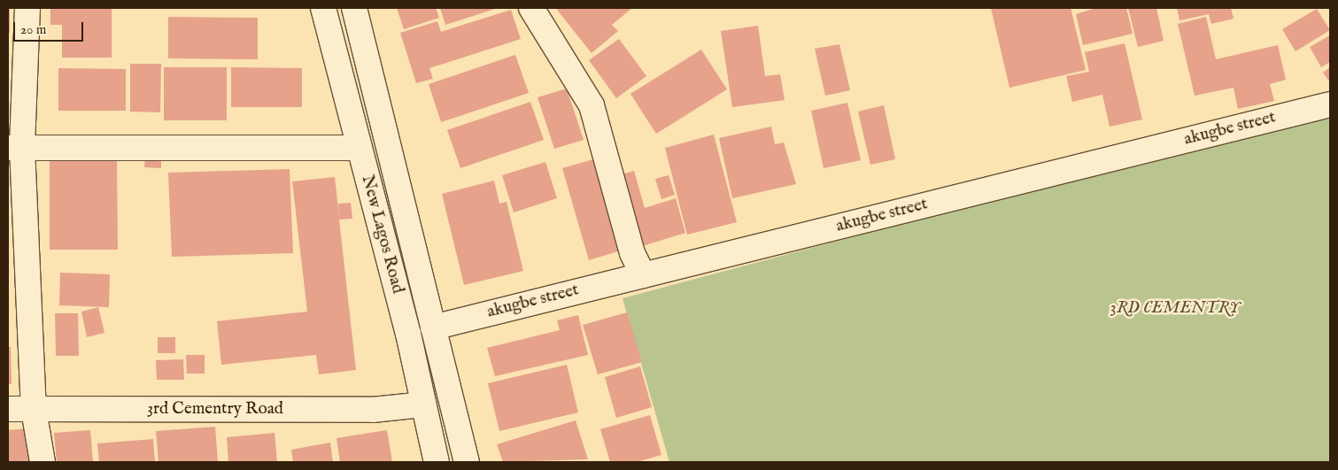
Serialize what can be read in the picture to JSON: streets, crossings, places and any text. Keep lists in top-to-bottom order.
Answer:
{
  "streets": {
    "street": ["akugbe street", "New Lagos Road", "3rd Cementry Road"]
  },
  "crossings": [
    ["akugbe street", "New Lagos Road"],
    ["New Lagos Road", "3rd Cementry Road"]
  ],
  "parks": ["3RD CEMENTRY"],
  "scale_bar": "20 m"
}
